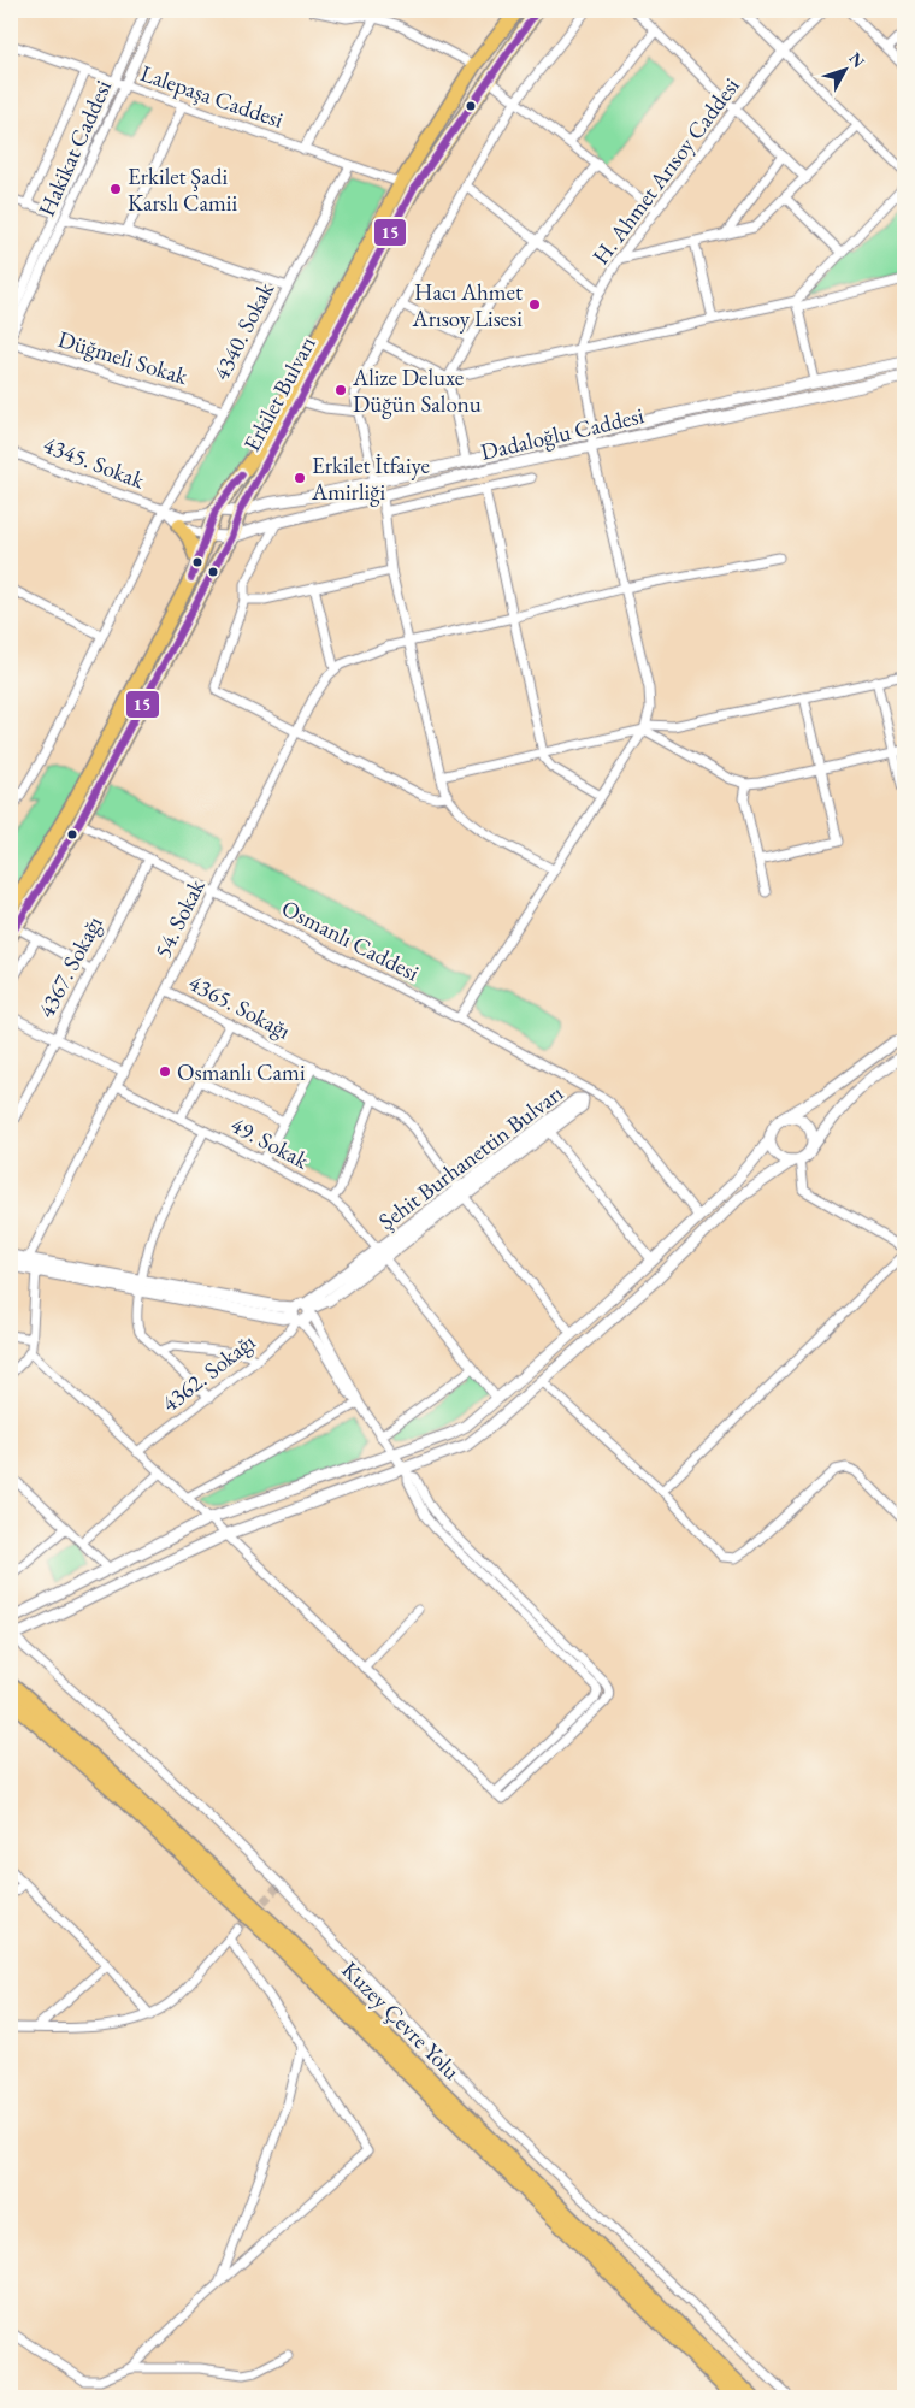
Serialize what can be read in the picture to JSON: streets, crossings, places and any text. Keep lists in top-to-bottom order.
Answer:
{
  "streets": {
    "main road": ["Erkilet Bulvarı", "Kuzey Çevre Yolu"],
    "street": [
      "Lalepaşa Caddesi",
      "Hakikat Caddesi",
      "H. Ahmet Arısoy Caddesi",
      "4340. Sokak",
      "Düğmeli Sokak",
      "Dadaloğlu Caddesi",
      "4345. Sokak",
      "54. Sokak",
      "Osmanlı Caddesi",
      "4367. Sokağı",
      "4365. Sokağı",
      "49. Sokak",
      "Şehit Burhanettin Bulvarı",
      "4362. Sokağı"
    ]
  },
  "crossings": [
    ["Lalepaşa Caddesi", "Hakikat Caddesi"],
    ["Lalepaşa Caddesi", "4340. Sokak"],
    ["Lalepaşa Caddesi", "Erkilet Bulvarı"],
    ["H. Ahmet Arısoy Caddesi", "Dadaloğlu Caddesi"],
    ["4340. Sokak", "Düğmeli Sokak"],
    ["4340. Sokak", "4345. Sokak"],
    ["Erkilet Bulvarı", "Dadaloğlu Caddesi"],
    ["Erkilet Bulvarı", "4345. Sokak"],
    ["Erkilet Bulvarı", "Osmanlı Caddesi"],
    ["Dadaloğlu Caddesi", "4345. Sokak"],
    ["54. Sokak", "Osmanlı Caddesi"],
    ["54. Sokak", "4365. Sokağı"],
    ["54. Sokak", "49. Sokak"],
    ["Osmanlı Caddesi", "4367. Sokağı"],
    ["Osmanlı Caddesi", "Şehit Burhanettin Bulvarı"],
    ["4365. Sokağı", "Şehit Burhanettin Bulvarı"],
    ["49. Sokak", "Şehit Burhanettin Bulvarı"],
    ["Şehit Burhanettin Bulvarı", "4362. Sokağı"]
  ],
  "places": [
    "Erkilet Şadi Karslı Camii",
    "Hacı Ahmet Arısoy Lisesi",
    "Alize Deluxe Düğün Salonu",
    "Erkilet İtfaiye Amirliği",
    "Osmanlı Cami"
  ],
  "lines": ["transit line 15"],
  "north": "top right"
}
